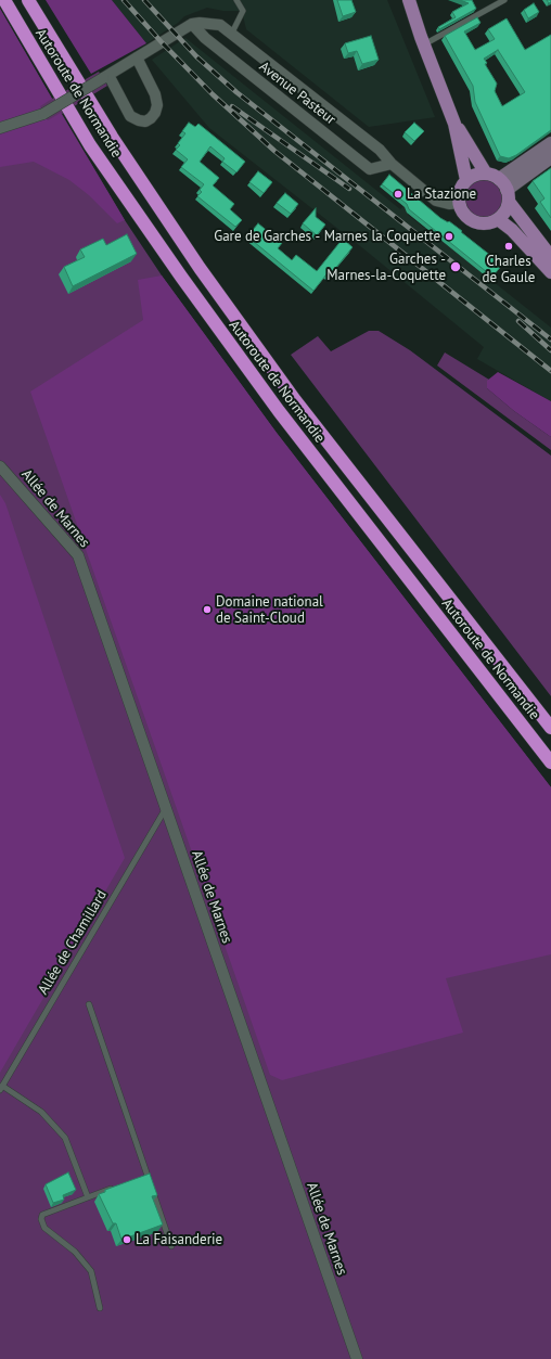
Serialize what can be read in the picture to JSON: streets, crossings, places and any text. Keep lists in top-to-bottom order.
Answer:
{
  "streets": {
    "highway": ["Autoroute de Normandie"],
    "street": ["Avenue Pasteur", "Allée de Marnes"],
    "lane": ["Allée de Chamillard"]
  },
  "crossings": [
    ["Allée de Marnes", "Allée de Chamillard"]
  ],
  "places": [
    "La Stazione",
    "Gare de Garches - Marnes la Coquette",
    "Charles de Gaule",
    "Garches - Marnes-la-Coquette",
    "Domaine national de Saint-Cloud",
    "La Faisanderie"
  ]
}
